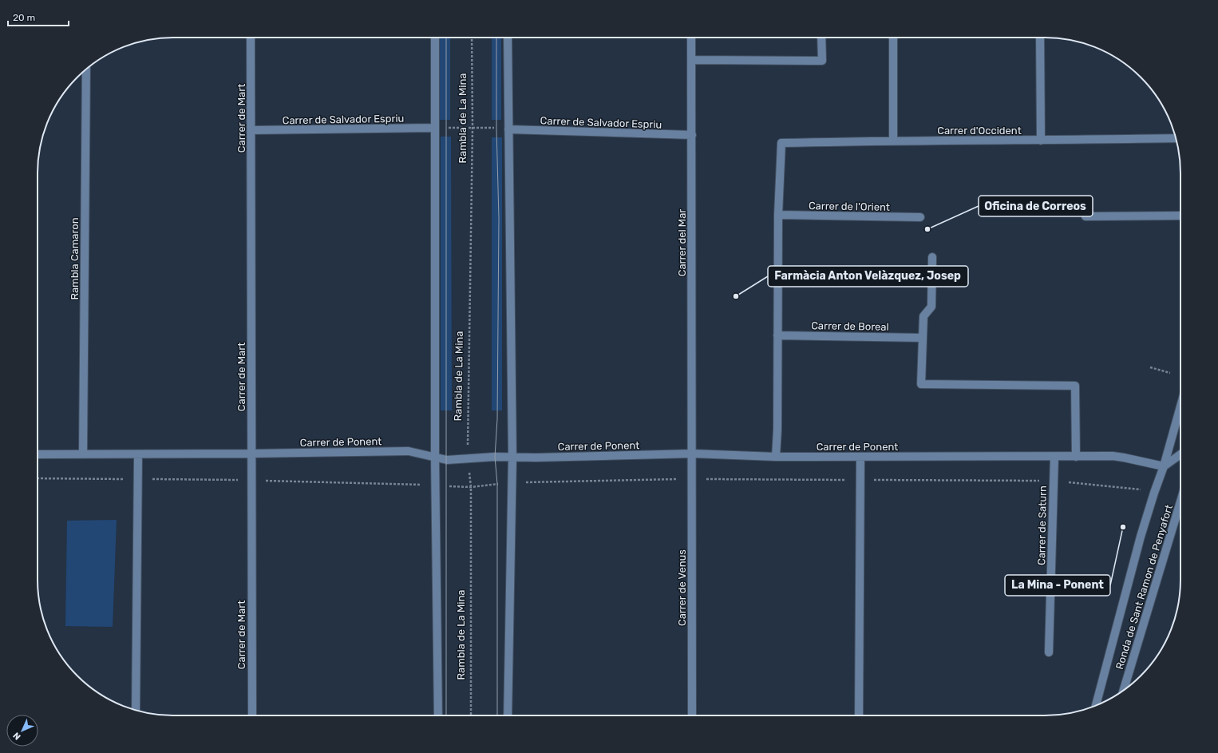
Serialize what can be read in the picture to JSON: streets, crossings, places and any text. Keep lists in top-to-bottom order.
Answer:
{
  "streets": {
    "street": [
      "Carrer de Mart",
      "Rambla de La Mina",
      "Carrer de Salvador Espriu",
      "Carrer d'Occident",
      "Carrer de l'Orient",
      "Carrer del Mar",
      "Rambla Camaron",
      "Carrer de Boreal",
      "Carrer de Ponent",
      "Carrer de Saturn",
      "Ronda de Sant Ramon de Penyafort",
      "Carrer de Venus"
    ]
  },
  "crossings": [
    ["Carrer de Mart", "Carrer de Salvador Espriu"],
    ["Carrer de Mart", "Carrer de Ponent"],
    ["Rambla de La Mina", "Carrer de Salvador Espriu"],
    ["Rambla de La Mina", "Carrer de Ponent"],
    ["Carrer de Salvador Espriu", "Carrer del Mar"],
    ["Carrer d'Occident", "Carrer de l'Orient"],
    ["Carrer del Mar", "Carrer de Ponent"],
    ["Carrer del Mar", "Carrer de Venus"],
    ["Rambla Camaron", "Carrer de Ponent"],
    ["Carrer de Ponent", "Carrer de Saturn"],
    ["Carrer de Ponent", "Ronda de Sant Ramon de Penyafort"],
    ["Carrer de Ponent", "Carrer de Venus"]
  ],
  "places": ["Oficina de Correos", "Farmàcia Anton Velàzquez, Josep", "La Mina - Ponent"],
  "scale_bar": "20 m",
  "north": "bottom left"
}
